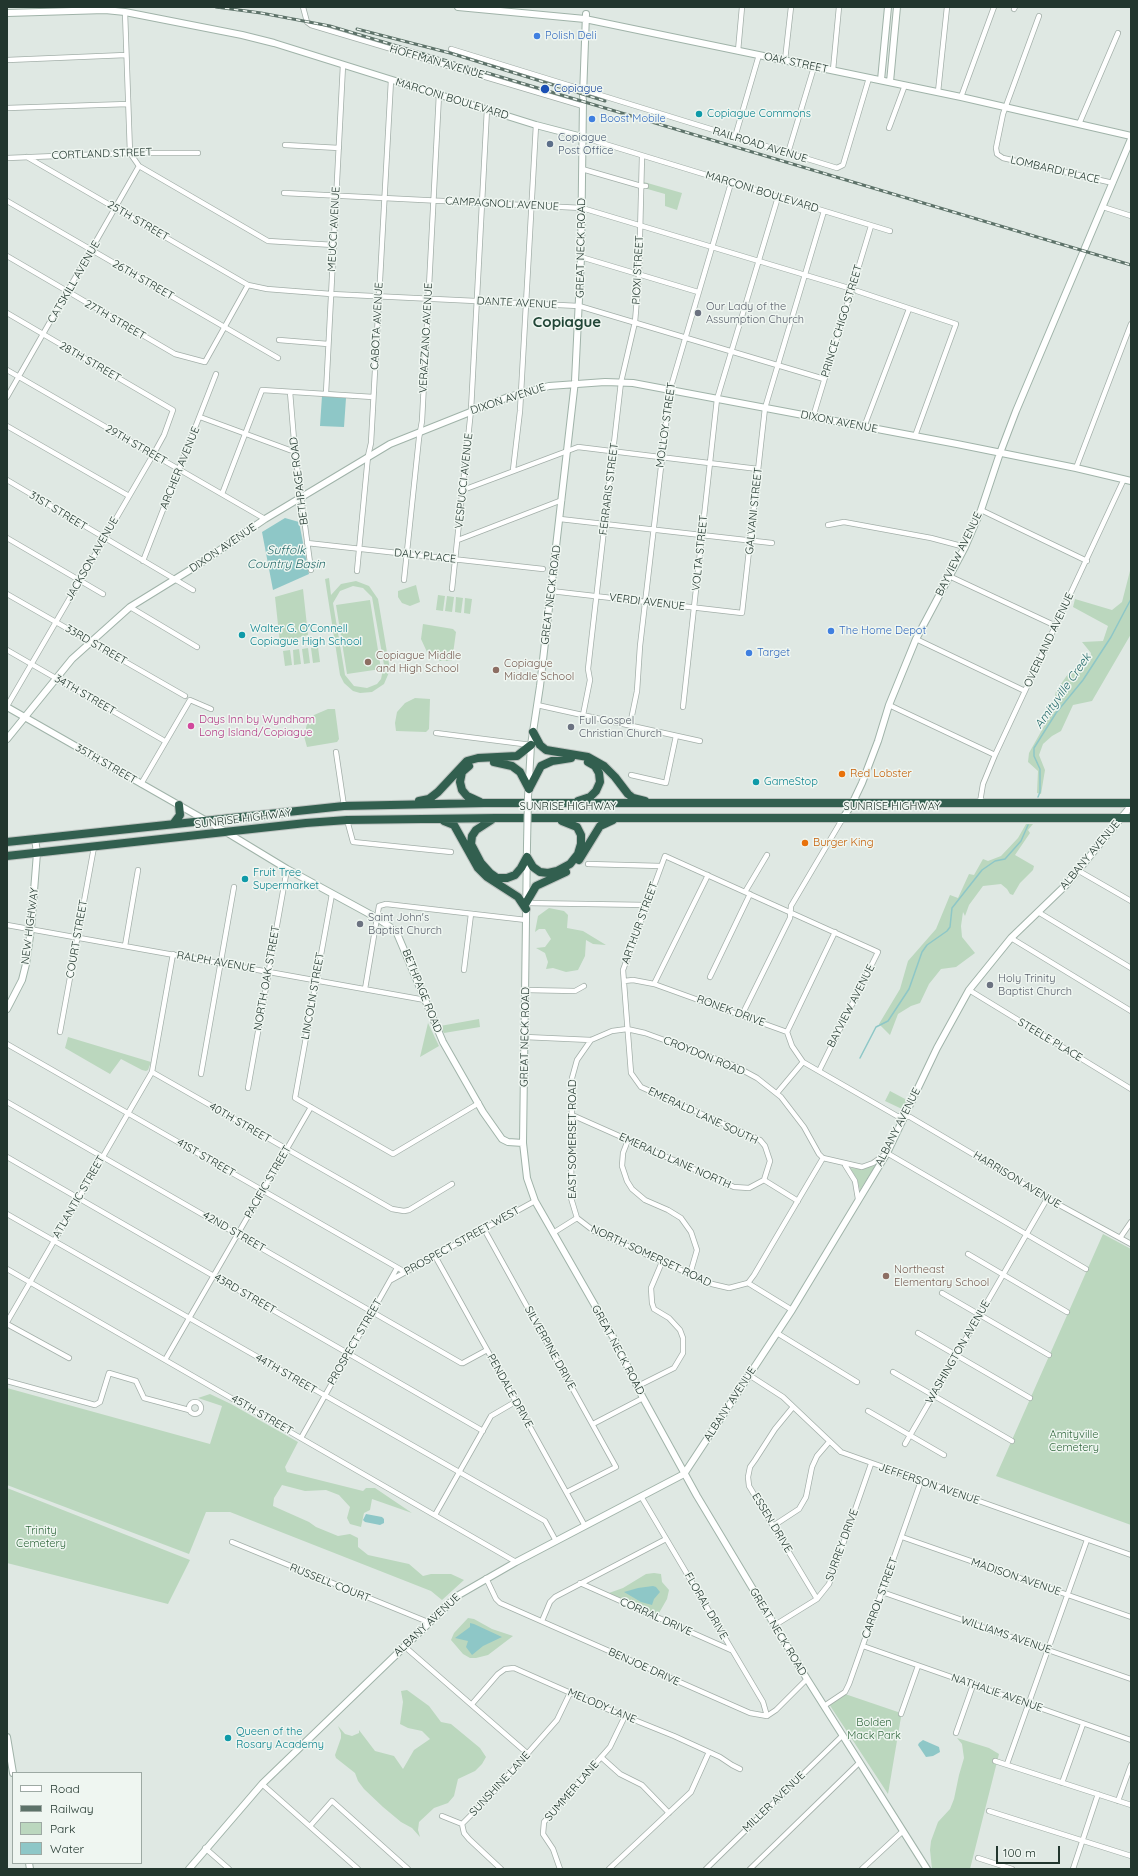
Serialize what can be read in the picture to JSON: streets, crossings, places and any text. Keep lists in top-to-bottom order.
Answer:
{
  "streets": {
    "highway": ["SUNRISE HIGHWAY"],
    "main road": [
      "OAK STREET",
      "MARCONI BOULEVARD",
      "GREAT NECK ROAD",
      "DIXON AVENUE",
      "BETHPAGE ROAD",
      "BAYVIEW AVENUE",
      "35TH STREET",
      "ALBANY AVENUE",
      "NEW HIGHWAY"
    ],
    "street": [
      "HOFFMAN AVENUE",
      "RAILROAD AVENUE",
      "CORTLAND STREET",
      "LOMBARDI PLACE",
      "CAMPAGNOLI AVENUE",
      "25TH STREET",
      "MEUCCI AVENUE",
      "PIOXI STREET",
      "26TH STREET",
      "CATSKILL AVENUE",
      "DANTE AVENUE",
      "27TH STREET",
      "PRINCE CHIGO STREET",
      "CABOTA AVENUE",
      "VERAZZANO AVENUE",
      "28TH STREET",
      "MOLLOY STREET",
      "29TH STREET",
      "ARCHER AVENUE",
      "VESPUCCI AVENUE",
      "FERRARIS STREET",
      "31ST STREET",
      "GALVANI STREET",
      "VOLTA STREET",
      "DALY PLACE",
      "JACKSON AVENUE",
      "VERDI AVENUE",
      "OVERLAND AVENUE",
      "33RD STREET",
      "34TH STREET",
      "ARTHUR STREET",
      "COURT STREET",
      "RALPH AVENUE",
      "NORTH OAK STREET",
      "LINCOLN STREET",
      "RONEK DRIVE",
      "STEELE PLACE",
      "CROYDON ROAD",
      "EMERALD LANE SOUTH",
      "40TH STREET",
      "EAST SOMERSET ROAD",
      "41ST STREET",
      "EMERALD LANE NORTH",
      "HARRISON AVENUE",
      "PACIFIC STREET",
      "ATLANTIC STREET",
      "42ND STREET",
      "PROSPECT STREET WEST",
      "NORTH SOMERSET ROAD",
      "43RD STREET",
      "PROSPECT STREET",
      "SILVERPINE DRIVE",
      "WASHINGTON AVENUE",
      "44TH STREET",
      "PENDALE DRIVE",
      "45TH STREET",
      "JEFFERSON AVENUE",
      "ESSEN DRIVE",
      "SURREY DRIVE",
      "MADISON AVENUE",
      "RUSSELL COURT",
      "CARROL STREET",
      "FLORAL DRIVE",
      "CORRAL DRIVE",
      "WILLIAMS AVENUE",
      "BENJOE DRIVE",
      "NATHALIE AVENUE",
      "MELODY LANE",
      "SUNSHINE LANE",
      "SUMMER LANE",
      "MILLER AVENUE"
    ]
  },
  "crossings": [
    ["HOFFMAN AVENUE", "GREAT NECK ROAD"],
    ["OAK STREET", "RAILROAD AVENUE"],
    ["OAK STREET", "LOMBARDI PLACE"],
    ["OAK STREET", "GREAT NECK ROAD"],
    ["MARCONI BOULEVARD", "MEUCCI AVENUE"],
    ["MARCONI BOULEVARD", "GREAT NECK ROAD"],
    ["MARCONI BOULEVARD", "PIOXI STREET"],
    ["MARCONI BOULEVARD", "PRINCE CHIGO STREET"],
    ["MARCONI BOULEVARD", "CABOTA AVENUE"],
    ["MARCONI BOULEVARD", "VERAZZANO AVENUE"],
    ["MARCONI BOULEVARD", "MOLLOY STREET"],
    ["MARCONI BOULEVARD", "VESPUCCI AVENUE"],
    ["MARCONI BOULEVARD", "GALVANI STREET"],
    ["MARCONI BOULEVARD", "VOLTA STREET"],
    ["RAILROAD AVENUE", "GREAT NECK ROAD"],
    ["CORTLAND STREET", "25TH STREET"],
    ["LOMBARDI PLACE", "BAYVIEW AVENUE"],
    ["CAMPAGNOLI AVENUE", "MEUCCI AVENUE"],
    ["CAMPAGNOLI AVENUE", "GREAT NECK ROAD"],
    ["CAMPAGNOLI AVENUE", "PIOXI STREET"],
    ["CAMPAGNOLI AVENUE", "PRINCE CHIGO STREET"],
    ["CAMPAGNOLI AVENUE", "CABOTA AVENUE"],
    ["CAMPAGNOLI AVENUE", "VERAZZANO AVENUE"],
    ["CAMPAGNOLI AVENUE", "DIXON AVENUE"],
    ["CAMPAGNOLI AVENUE", "MOLLOY STREET"],
    ["CAMPAGNOLI AVENUE", "VESPUCCI AVENUE"],
    ["CAMPAGNOLI AVENUE", "GALVANI STREET"],
    ["CAMPAGNOLI AVENUE", "VOLTA STREET"],
    ["25TH STREET", "CATSKILL AVENUE"],
    ["25TH STREET", "DANTE AVENUE"],
    ["MEUCCI AVENUE", "DANTE AVENUE"],
    ["GREAT NECK ROAD", "DANTE AVENUE"],
    ["GREAT NECK ROAD", "DIXON AVENUE"],
    ["GREAT NECK ROAD", "BETHPAGE ROAD"],
    ["GREAT NECK ROAD", "VERDI AVENUE"],
    ["GREAT NECK ROAD", "ALBANY AVENUE"],
    ["GREAT NECK ROAD", "CROYDON ROAD"],
    ["GREAT NECK ROAD", "PROSPECT STREET WEST"],
    ["GREAT NECK ROAD", "SURREY DRIVE"],
    ["GREAT NECK ROAD", "CARROL STREET"],
    ["GREAT NECK ROAD", "MILLER AVENUE"],
    ["PIOXI STREET", "DANTE AVENUE"],
    ["PIOXI STREET", "DIXON AVENUE"],
    ["PIOXI STREET", "FERRARIS STREET"],
    ["26TH STREET", "CATSKILL AVENUE"],
    ["26TH STREET", "27TH STREET"],
    ["CATSKILL AVENUE", "27TH STREET"],
    ["CATSKILL AVENUE", "28TH STREET"],
    ["CATSKILL AVENUE", "29TH STREET"],
    ["DANTE AVENUE", "PRINCE CHIGO STREET"],
    ["DANTE AVENUE", "CABOTA AVENUE"],
    ["DANTE AVENUE", "VERAZZANO AVENUE"],
    ["DANTE AVENUE", "MOLLOY STREET"],
    ["DANTE AVENUE", "VESPUCCI AVENUE"],
    ["DANTE AVENUE", "GALVANI STREET"],
    ["DANTE AVENUE", "VOLTA STREET"],
    ["PRINCE CHIGO STREET", "DIXON AVENUE"],
    ["CABOTA AVENUE", "DIXON AVENUE"],
    ["CABOTA AVENUE", "DALY PLACE"],
    ["VERAZZANO AVENUE", "DIXON AVENUE"],
    ["VERAZZANO AVENUE", "DALY PLACE"],
    ["28TH STREET", "JACKSON AVENUE"],
    ["DIXON AVENUE", "MOLLOY STREET"],
    ["DIXON AVENUE", "29TH STREET"],
    ["DIXON AVENUE", "BETHPAGE ROAD"],
    ["DIXON AVENUE", "VESPUCCI AVENUE"],
    ["DIXON AVENUE", "FERRARIS STREET"],
    ["DIXON AVENUE", "31ST STREET"],
    ["DIXON AVENUE", "GALVANI STREET"],
    ["DIXON AVENUE", "VOLTA STREET"],
    ["DIXON AVENUE", "BAYVIEW AVENUE"],
    ["DIXON AVENUE", "OVERLAND AVENUE"],
    ["DIXON AVENUE", "33RD STREET"],
    ["DIXON AVENUE", "34TH STREET"],
    ["DIXON AVENUE", "35TH STREET"],
    ["MOLLOY STREET", "VERDI AVENUE"],
    ["29TH STREET", "ARCHER AVENUE"],
    ["29TH STREET", "JACKSON AVENUE"],
    ["ARCHER AVENUE", "31ST STREET"],
    ["BETHPAGE ROAD", "DALY PLACE"],
    ["BETHPAGE ROAD", "35TH STREET"],
    ["BETHPAGE ROAD", "SUNRISE HIGHWAY"],
    ["BETHPAGE ROAD", "RALPH AVENUE"],
    ["BETHPAGE ROAD", "NORTH OAK STREET"],
    ["BETHPAGE ROAD", "LINCOLN STREET"],
    ["VESPUCCI AVENUE", "DALY PLACE"],
    ["FERRARIS STREET", "VERDI AVENUE"],
    ["31ST STREET", "JACKSON AVENUE"],
    ["GALVANI STREET", "VERDI AVENUE"],
    ["VOLTA STREET", "VERDI AVENUE"],
    ["BAYVIEW AVENUE", "SUNRISE HIGHWAY"],
    ["BAYVIEW AVENUE", "ARTHUR STREET"],
    ["JACKSON AVENUE", "33RD STREET"],
    ["JACKSON AVENUE", "34TH STREET"],
    ["JACKSON AVENUE", "35TH STREET"],
    ["OVERLAND AVENUE", "SUNRISE HIGHWAY"],
    ["35TH STREET", "SUNRISE HIGHWAY"],
    ["SUNRISE HIGHWAY", "ALBANY AVENUE"],
    ["SUNRISE HIGHWAY", "NEW HIGHWAY"],
    ["SUNRISE HIGHWAY", "COURT STREET"],
    ["ALBANY AVENUE", "STEELE PLACE"],
    ["ALBANY AVENUE", "HARRISON AVENUE"],
    ["ALBANY AVENUE", "44TH STREET"],
    ["ALBANY AVENUE", "PENDALE DRIVE"],
    ["ALBANY AVENUE", "45TH STREET"],
    ["ALBANY AVENUE", "JEFFERSON AVENUE"],
    ["ALBANY AVENUE", "RUSSELL COURT"],
    ["ALBANY AVENUE", "FLORAL DRIVE"],
    ["ALBANY AVENUE", "BENJOE DRIVE"],
    ["ARTHUR STREET", "RONEK DRIVE"],
    ["ARTHUR STREET", "CROYDON ROAD"],
    ["ARTHUR STREET", "EMERALD LANE SOUTH"],
    ["NEW HIGHWAY", "RALPH AVENUE"],
    ["COURT STREET", "RALPH AVENUE"],
    ["RALPH AVENUE", "NORTH OAK STREET"],
    ["RALPH AVENUE", "LINCOLN STREET"],
    ["RALPH AVENUE", "ATLANTIC STREET"],
    ["LINCOLN STREET", "PACIFIC STREET"],
    ["CROYDON ROAD", "EMERALD LANE SOUTH"],
    ["CROYDON ROAD", "EAST SOMERSET ROAD"],
    ["EMERALD LANE SOUTH", "EMERALD LANE NORTH"],
    ["40TH STREET", "PACIFIC STREET"],
    ["40TH STREET", "ATLANTIC STREET"],
    ["EAST SOMERSET ROAD", "EMERALD LANE NORTH"],
    ["EAST SOMERSET ROAD", "NORTH SOMERSET ROAD"],
    ["41ST STREET", "PACIFIC STREET"],
    ["41ST STREET", "ATLANTIC STREET"],
    ["41ST STREET", "PROSPECT STREET WEST"],
    ["41ST STREET", "PROSPECT STREET"],
    ["HARRISON AVENUE", "WASHINGTON AVENUE"],
    ["PACIFIC STREET", "42ND STREET"],
    ["PACIFIC STREET", "43RD STREET"],
    ["PACIFIC STREET", "44TH STREET"],
    ["PACIFIC STREET", "45TH STREET"],
    ["ATLANTIC STREET", "42ND STREET"],
    ["ATLANTIC STREET", "43RD STREET"],
    ["ATLANTIC STREET", "44TH STREET"],
    ["ATLANTIC STREET", "45TH STREET"],
    ["42ND STREET", "PROSPECT STREET"],
    ["42ND STREET", "PENDALE DRIVE"],
    ["PROSPECT STREET WEST", "PROSPECT STREET"],
    ["PROSPECT STREET WEST", "SILVERPINE DRIVE"],
    ["PROSPECT STREET WEST", "PENDALE DRIVE"],
    ["43RD STREET", "PROSPECT STREET"],
    ["PROSPECT STREET", "44TH STREET"],
    ["PROSPECT STREET", "45TH STREET"],
    ["SILVERPINE DRIVE", "PENDALE DRIVE"],
    ["JEFFERSON AVENUE", "ESSEN DRIVE"],
    ["JEFFERSON AVENUE", "SURREY DRIVE"],
    ["JEFFERSON AVENUE", "CARROL STREET"],
    ["ESSEN DRIVE", "SURREY DRIVE"],
    ["MADISON AVENUE", "CARROL STREET"],
    ["CARROL STREET", "WILLIAMS AVENUE"],
    ["CARROL STREET", "NATHALIE AVENUE"],
    ["FLORAL DRIVE", "CORRAL DRIVE"],
    ["FLORAL DRIVE", "BENJOE DRIVE"],
    ["MELODY LANE", "SUNSHINE LANE"],
    ["MELODY LANE", "SUMMER LANE"]
  ],
  "districts": ["Copiague"],
  "water": ["Suffolk Country Basin", "Amityville Creek"],
  "parks": ["Amityville Cemetery", "Trinity Cemetery", "Bolden Mack Park"],
  "places": [
    "Polish Deli",
    "Copiague",
    "Copiague Commons",
    "Boost Mobile",
    "Copiague Post Office",
    "Our Lady of the Assumption Church",
    "The Home Depot",
    "Walter G. O'Connell Copiague High School",
    "Target",
    "Copiague Middle and High School",
    "Copiague Middle School",
    "Days Inn by Wyndham Long Island/Copiague",
    "Full Gospel Christian Church",
    "Red Lobster",
    "GameStop",
    "Burger King",
    "Fruit Tree Supermarket",
    "Saint John's Baptist Church",
    "Holy Trinity Baptist Church",
    "Northeast Elementary School",
    "Queen of the Rosary Academy"
  ],
  "legend": [
    "Road",
    "Railway",
    "Park",
    "Water"
  ],
  "scale_bar": "100 m"
}
